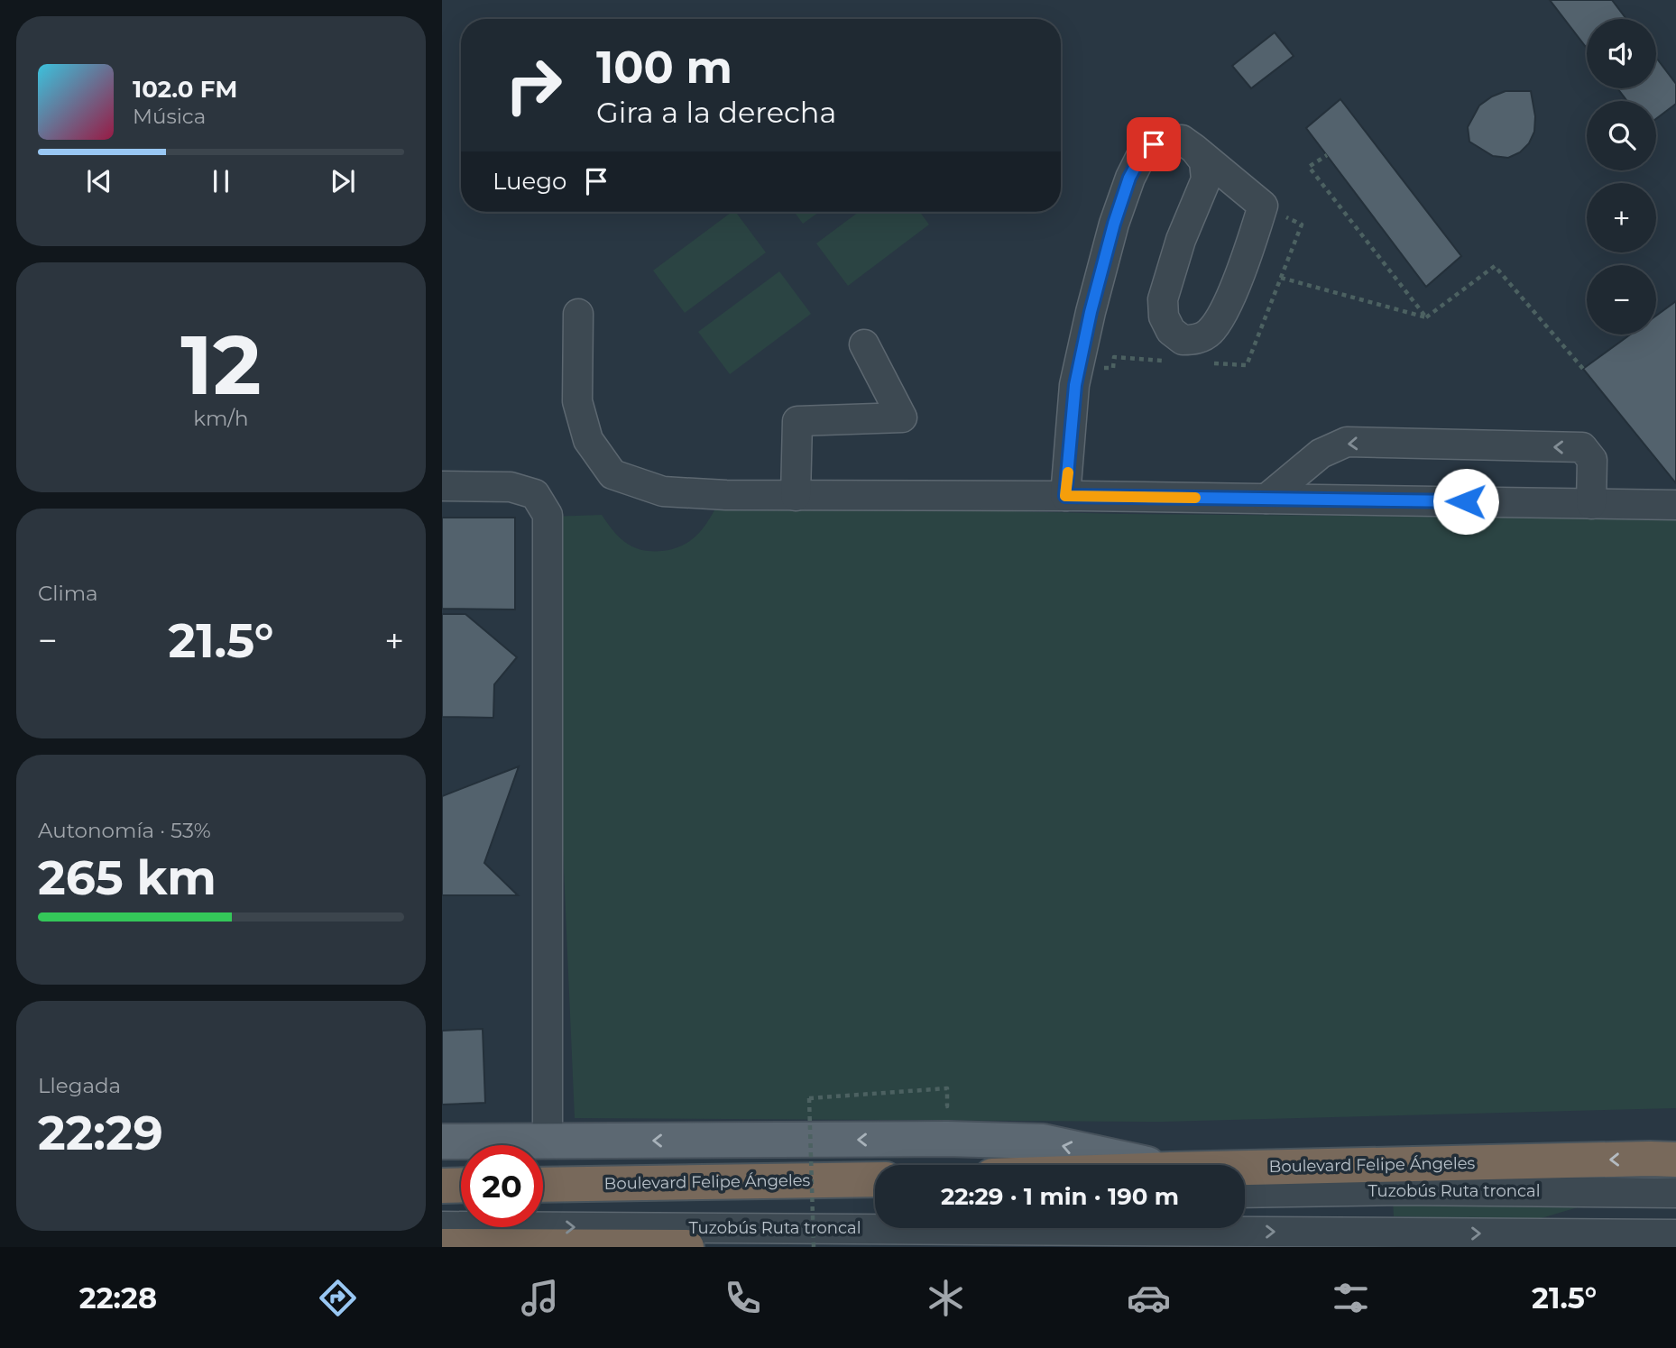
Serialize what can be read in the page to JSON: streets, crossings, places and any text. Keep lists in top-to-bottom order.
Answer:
{
  "streets": {
    "highway": ["Boulevard Felipe Ángeles"],
    "street": ["Tuzobús Ruta troncal"]
  },
  "one_way": ["Boulevard Felipe Ángeles"],
  "page": {
    "map_buttons": ["+", "−"],
    "turn": ["100 m", "Gira a la derecha"],
    "song": ["102.0 FM", "Música"],
    "then": "Luego",
    "tile": [
      ["12", "km/h"],
      "Clima",
      ["Autonomía · 53%", "265 km"],
      ["Llegada", "22:29"]
    ],
    "heat": ["−", "21.5°", "+"],
    "limit": "20",
    "trip": "22:29 · 1 min · 190 m",
    "tabs": ["22:28", "21.5°"]
  }
}
